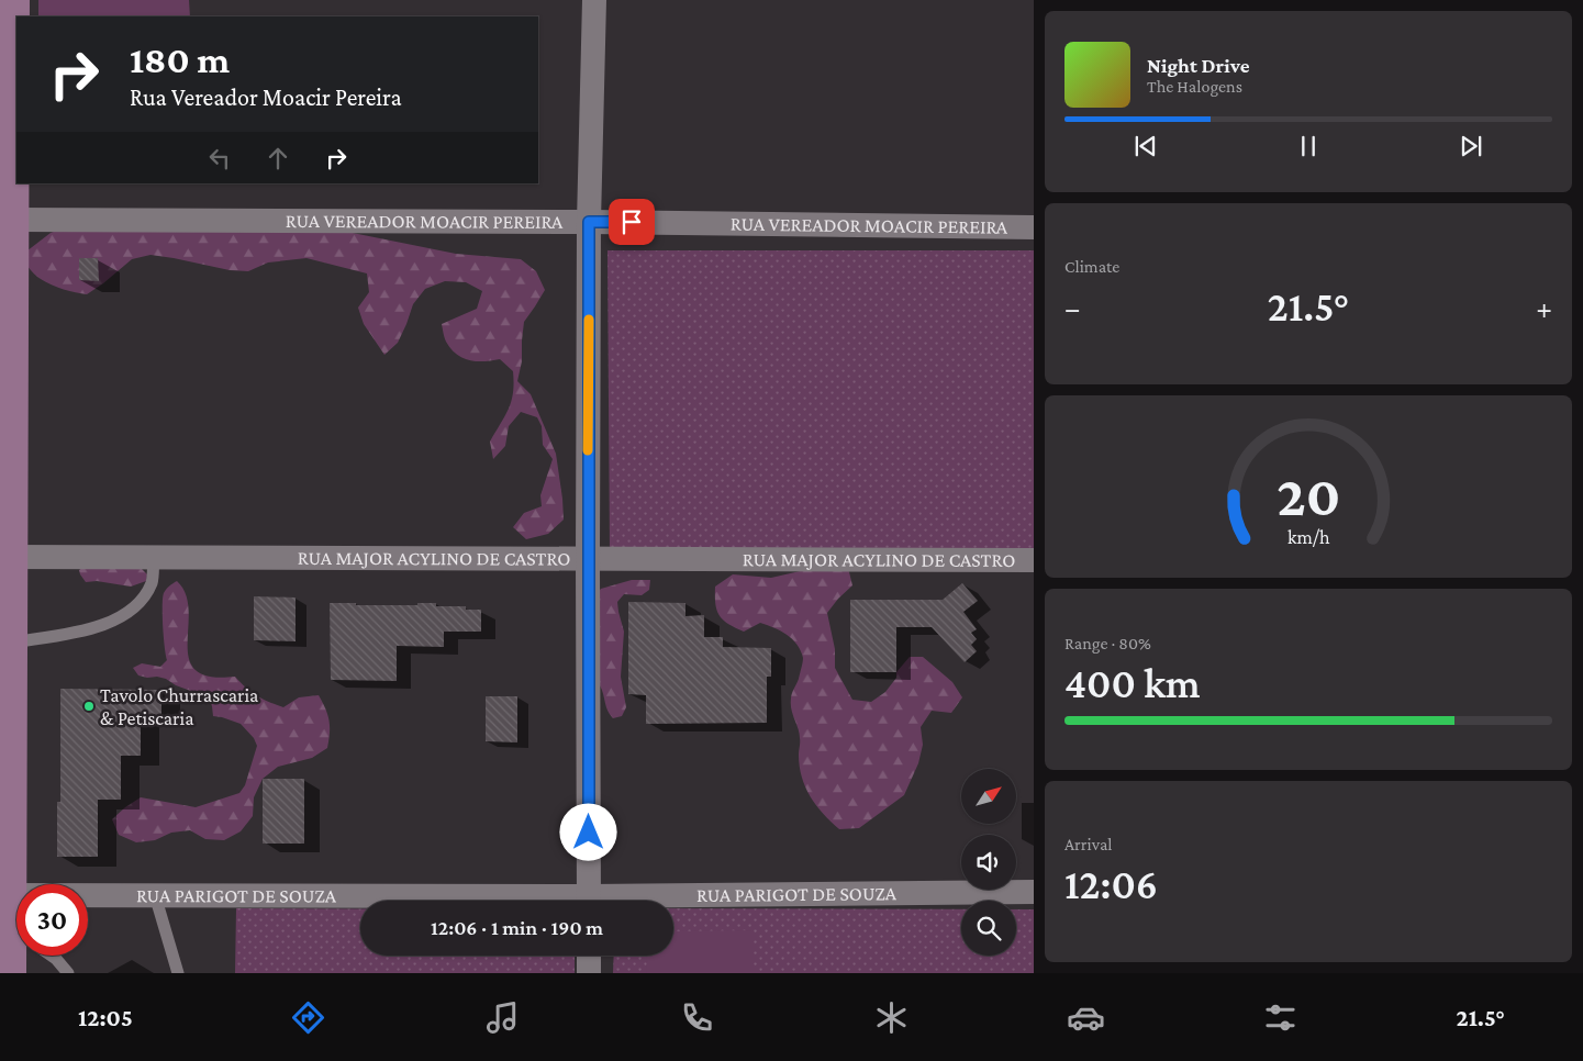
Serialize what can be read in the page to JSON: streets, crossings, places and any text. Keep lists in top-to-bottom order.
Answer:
{
  "streets": {
    "street": ["RUA VEREADOR MOACIR PEREIRA", "RUA MAJOR ACYLINO DE CASTRO", "RUA PARIGOT DE SOUZA"]
  },
  "places": ["Tavolo Churrascaria & Petiscaria"],
  "north": "top right",
  "page": {
    "turn": ["180 m", "Rua Vereador Moacir Pereira"],
    "song": ["Night Drive", "The Halogens"],
    "tile": [
      "Climate",
      ["Range · 80%", "400 km"],
      ["Arrival", "12:06"]
    ],
    "heat": ["−", "21.5°", "+"],
    "limit": "30",
    "trip": "12:06 · 1 min · 190 m",
    "tabs": ["12:05", "21.5°"],
    "gauge": ["20", "km/h"]
  }
}
